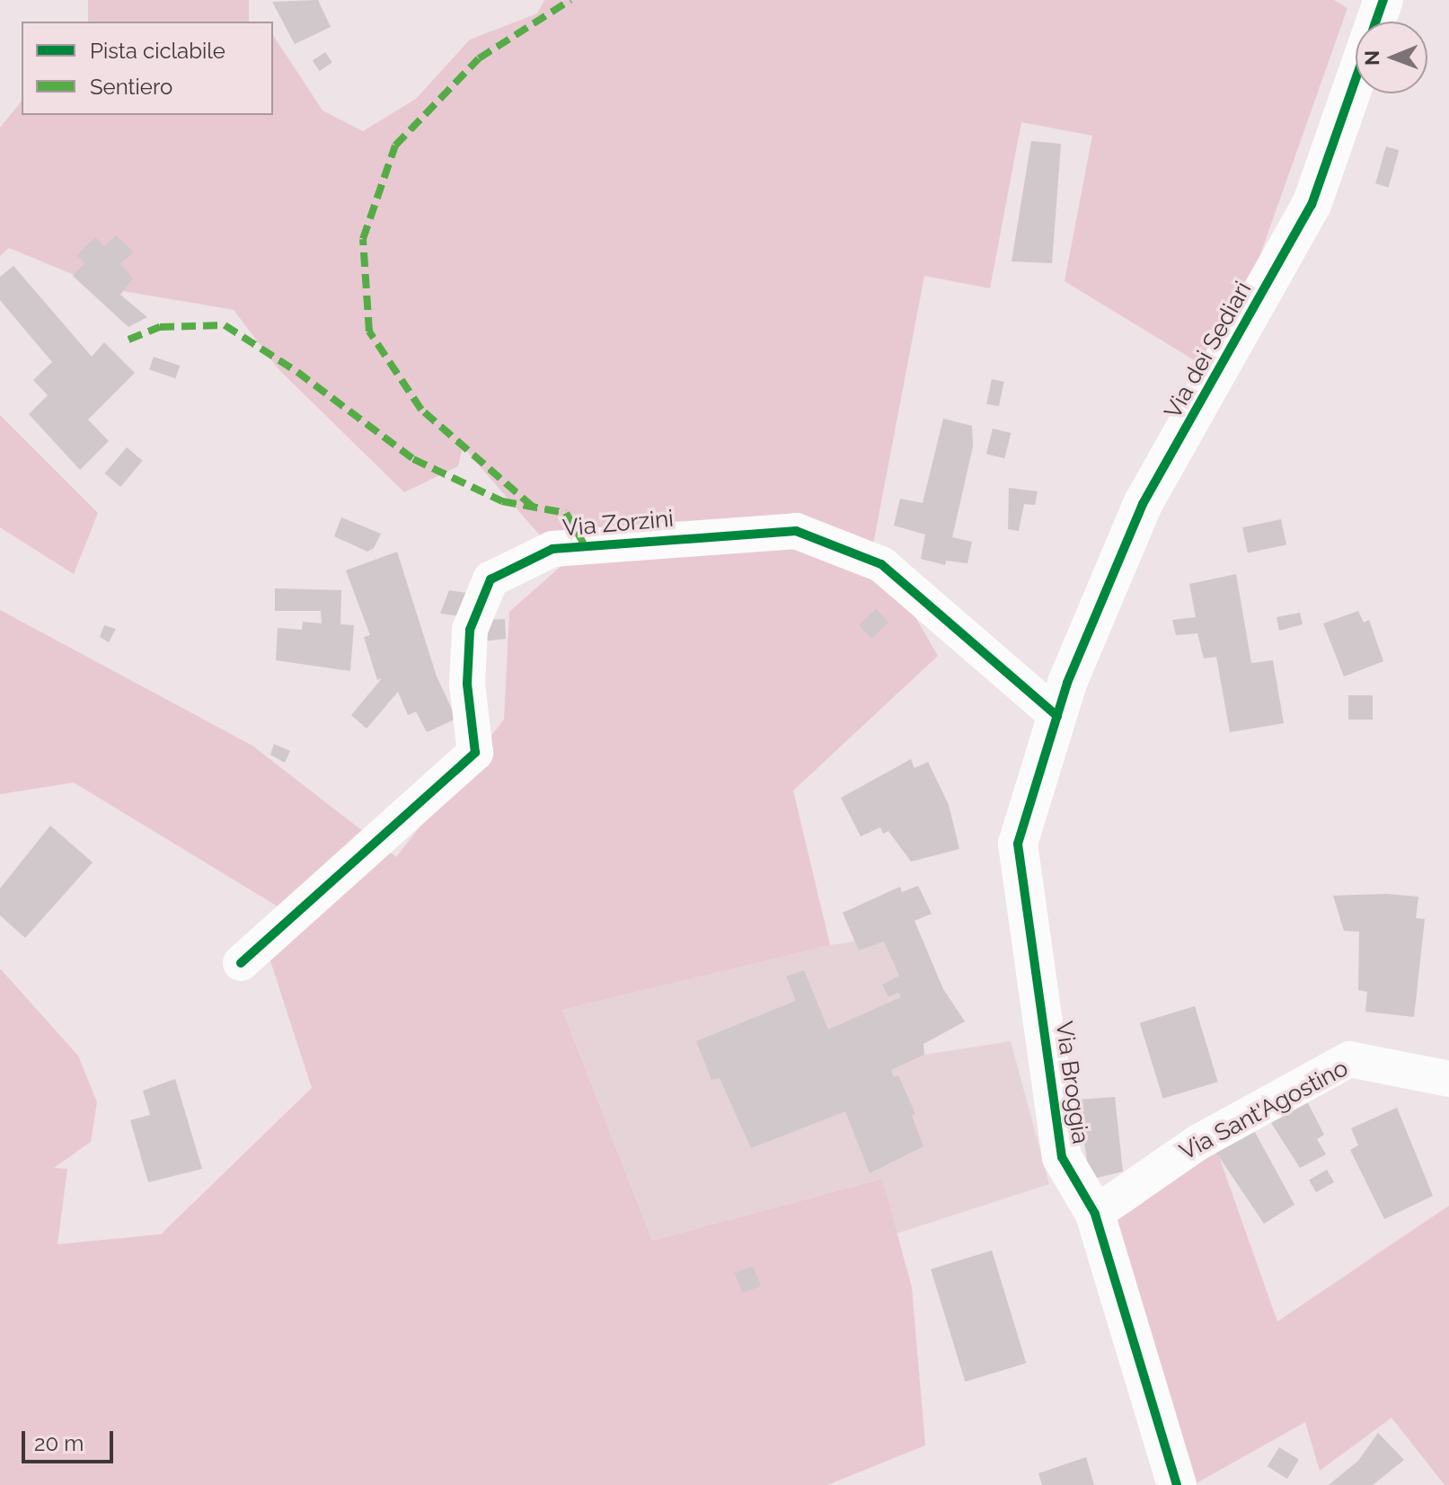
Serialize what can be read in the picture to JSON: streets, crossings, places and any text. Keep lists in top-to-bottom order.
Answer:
{
  "streets": {
    "street": [
      "Via dei Sediari",
      "Via Zorzini",
      "Via Broggia",
      "Via Sant'Agostino"
    ]
  },
  "crossings": [
    ["Via dei Sediari", "Via Zorzini"],
    ["Via dei Sediari", "Via Broggia"],
    ["Via Zorzini", "Via Broggia"],
    ["Via Broggia", "Via Sant'Agostino"]
  ],
  "legend": ["Pista ciclabile", "Sentiero"],
  "scale_bar": "20 m",
  "north": "left"
}
